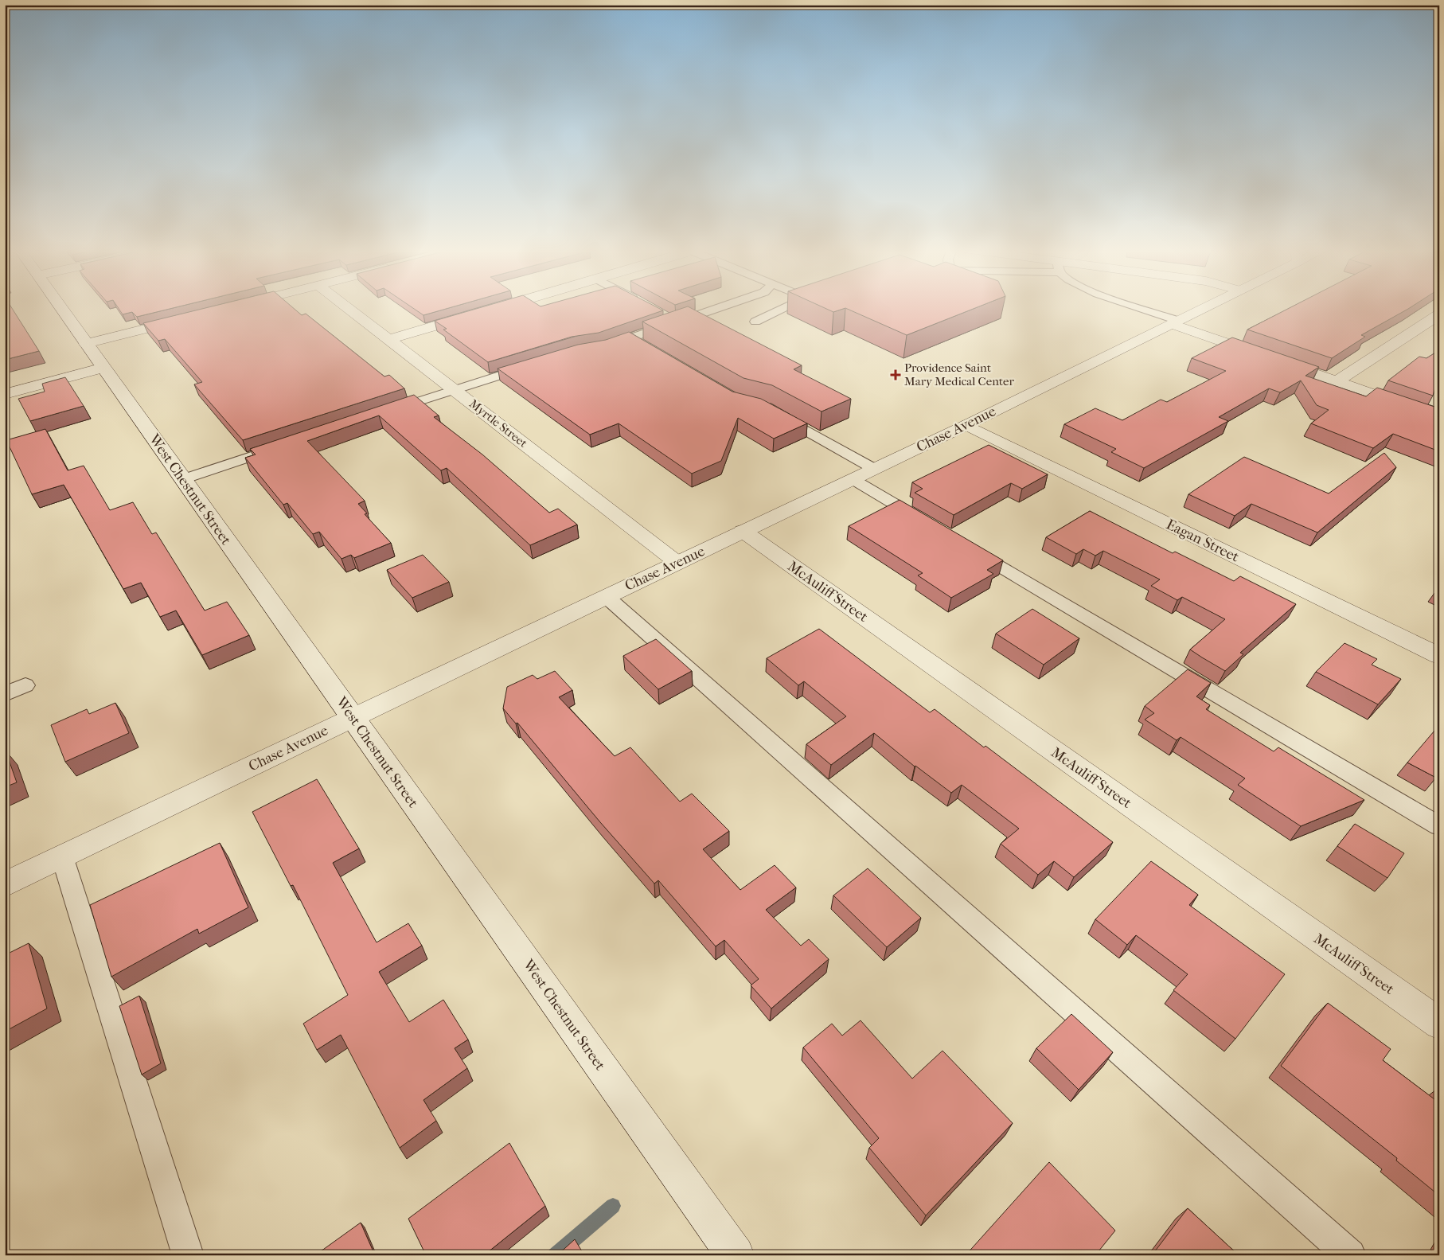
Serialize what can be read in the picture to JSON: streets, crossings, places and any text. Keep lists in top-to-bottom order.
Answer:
{
  "streets": {
    "street": [
      "Myrtle Street",
      "Chase Avenue",
      "West Chestnut Street",
      "Eagan Street",
      "McAuliff Street"
    ]
  },
  "crossings": [
    ["Myrtle Street", "Chase Avenue"],
    ["Chase Avenue", "West Chestnut Street"],
    ["Chase Avenue", "Eagan Street"],
    ["Chase Avenue", "McAuliff Street"]
  ],
  "places": {
    "health": ["Providence Saint Mary Medical Center"]
  }
}
